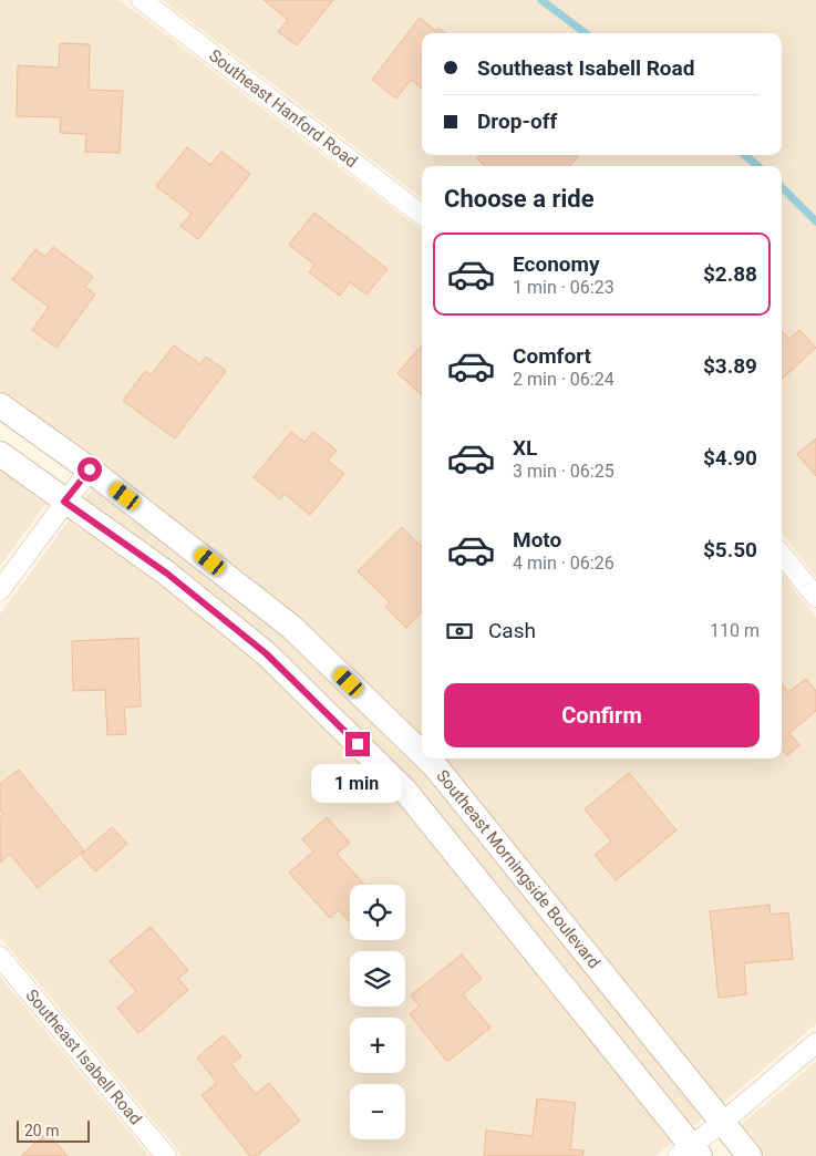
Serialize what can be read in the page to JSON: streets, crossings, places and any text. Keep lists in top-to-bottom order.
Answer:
{
  "streets": {
    "street": ["Southeast Hanford Road", "Southeast Morningside Boulevard", "Southeast Isabell Road"]
  },
  "scale_bar": "20 m",
  "page": {
    "banner": ["Southeast Isabell Road", "Drop-off"],
    "heading": "Choose a ride",
    "list": [
      {
        "name": "Economy",
        "note": "1 min · 06:23",
        "value": "$2.88"
      },
      {
        "name": "Comfort",
        "note": "2 min · 06:24",
        "value": "$3.89"
      },
      {
        "name": "XL",
        "note": "3 min · 06:25",
        "value": "$4.90"
      },
      {
        "name": "Moto",
        "note": "4 min · 06:26",
        "value": "$5.50"
      }
    ],
    "pay": ["Cash", "110 m"],
    "buttons": "Confirm",
    "bubble": "1 min",
    "map_buttons": ["+", "−"],
    "scale": "20 m"
  }
}
